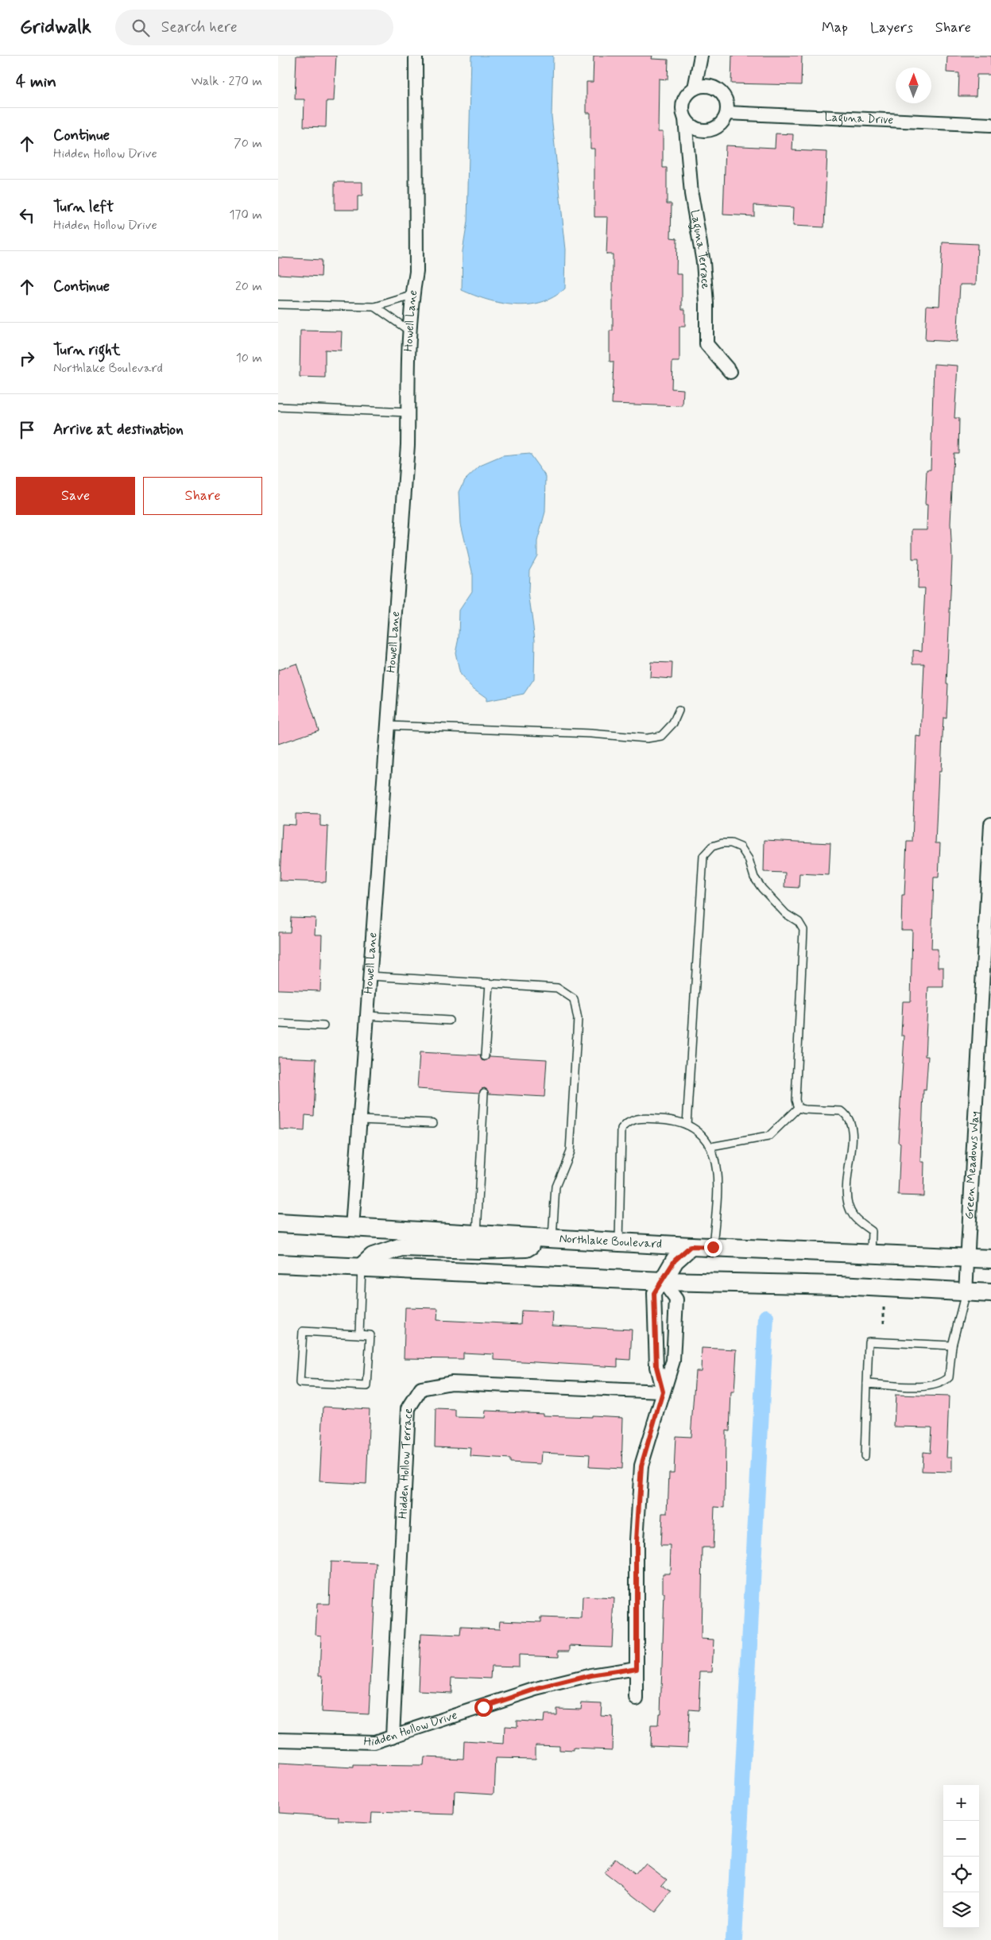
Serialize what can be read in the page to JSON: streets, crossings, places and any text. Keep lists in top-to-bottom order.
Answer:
{
  "streets": {
    "main road": ["Northlake Boulevard"],
    "street": [
      "Laguna Drive",
      "Laguna Terrace",
      "Howell Lane",
      "Green Meadows Way",
      "Hidden Hollow Terrace",
      "Hidden Hollow Drive"
    ]
  },
  "crossings": [
    ["Laguna Drive", "Laguna Terrace"],
    ["Howell Lane", "Northlake Boulevard"],
    ["Green Meadows Way", "Northlake Boulevard"],
    ["Hidden Hollow Terrace", "Hidden Hollow Drive"]
  ],
  "north": "top",
  "page": {
    "header": "Gridwalk",
    "search": "Search here",
    "nav": ["Map", "Layers", "Share"],
    "heading": ["4 min", "Walk · 270 m"],
    "list": [
      ["Continue", "Hidden Hollow Drive", "70 m"],
      ["Turn left", "Hidden Hollow Drive", "170 m"],
      ["Continue", "20 m"],
      ["Turn right", "Northlake Boulevard", "10 m"],
      "Arrive at destination"
    ],
    "buttons": ["Save", "Share"],
    "map_buttons": ["+", "−"]
  }
}
